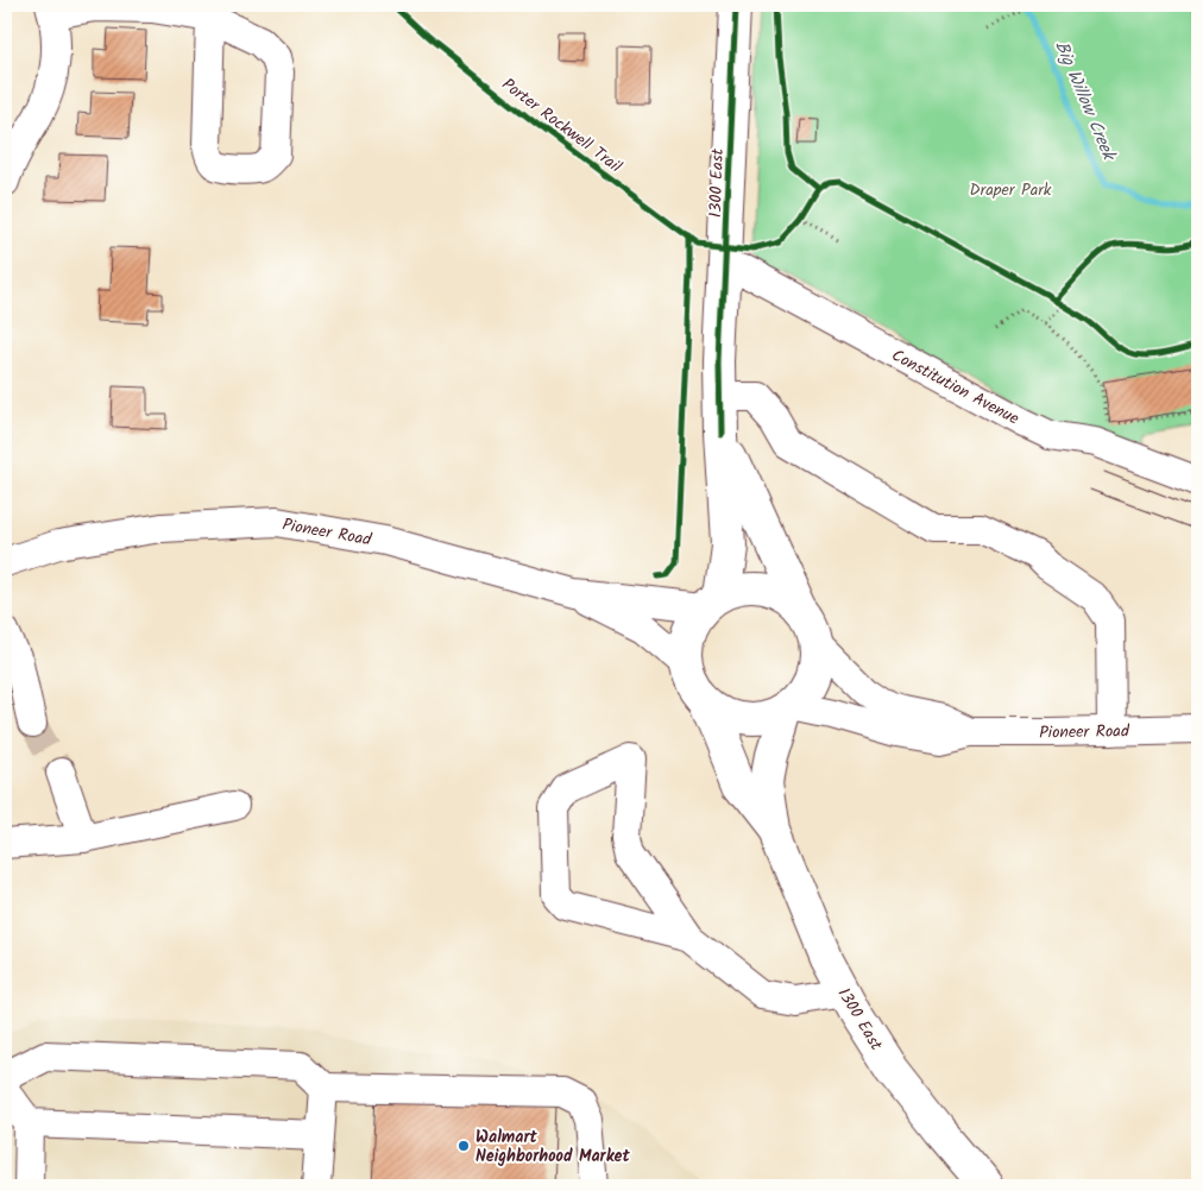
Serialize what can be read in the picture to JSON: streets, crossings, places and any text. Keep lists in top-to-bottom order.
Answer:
{
  "streets": {
    "main road": ["1300 East"],
    "street": ["Constitution Avenue", "Pioneer Road"],
    "cycle path": ["Porter Rockwell Trail"]
  },
  "crossings": [
    ["1300 East", "Constitution Avenue"],
    ["1300 East", "Pioneer Road"]
  ],
  "water": ["Big Willow Creek"],
  "parks": ["Draper Park"],
  "places": ["Walmart Neighborhood Market"]
}
